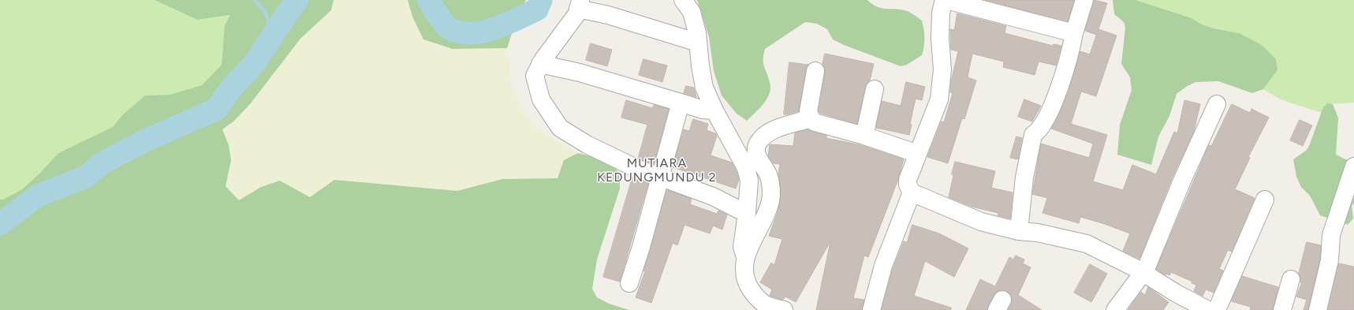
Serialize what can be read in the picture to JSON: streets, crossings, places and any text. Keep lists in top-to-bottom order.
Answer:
{
  "districts": ["MUTIARA KEDUNGMUNDU 2"]
}
